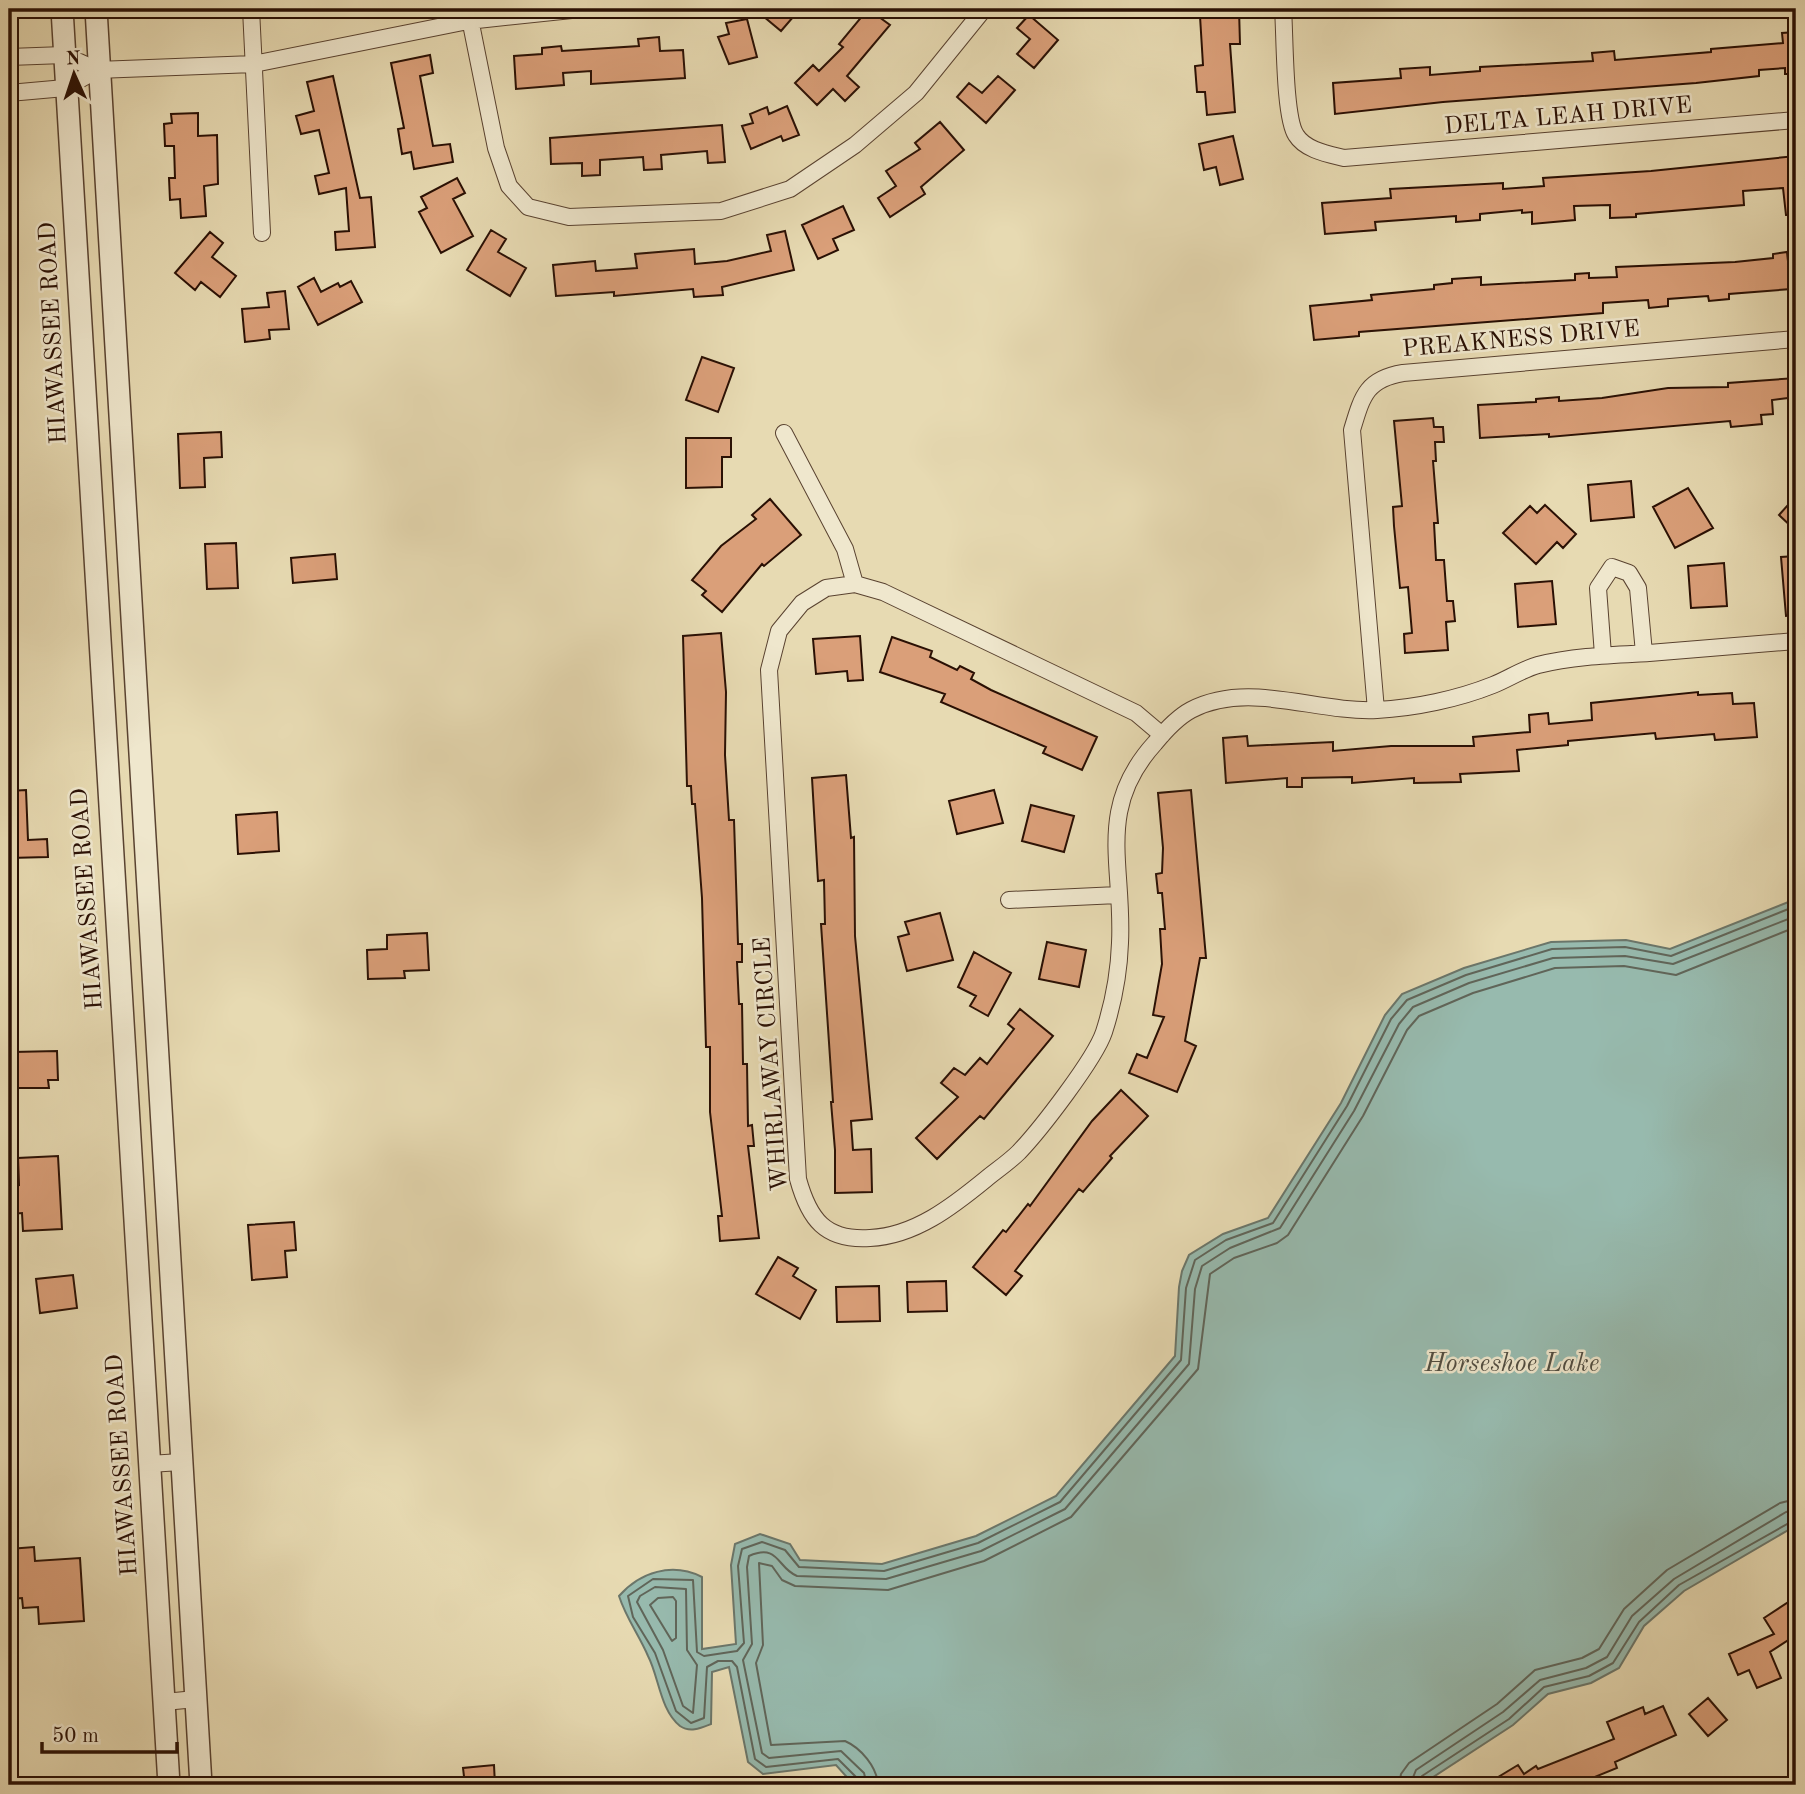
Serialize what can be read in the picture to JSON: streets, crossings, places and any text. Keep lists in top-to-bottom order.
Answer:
{
  "streets": {
    "street": [
      "DELTA LEAH DRIVE",
      "HIAWASSEE ROAD",
      "PREAKNESS DRIVE",
      "WHIRLAWAY CIRCLE"
    ]
  },
  "water": ["Horseshoe Lake"],
  "scale_bar": "50 m",
  "north": "top"
}
